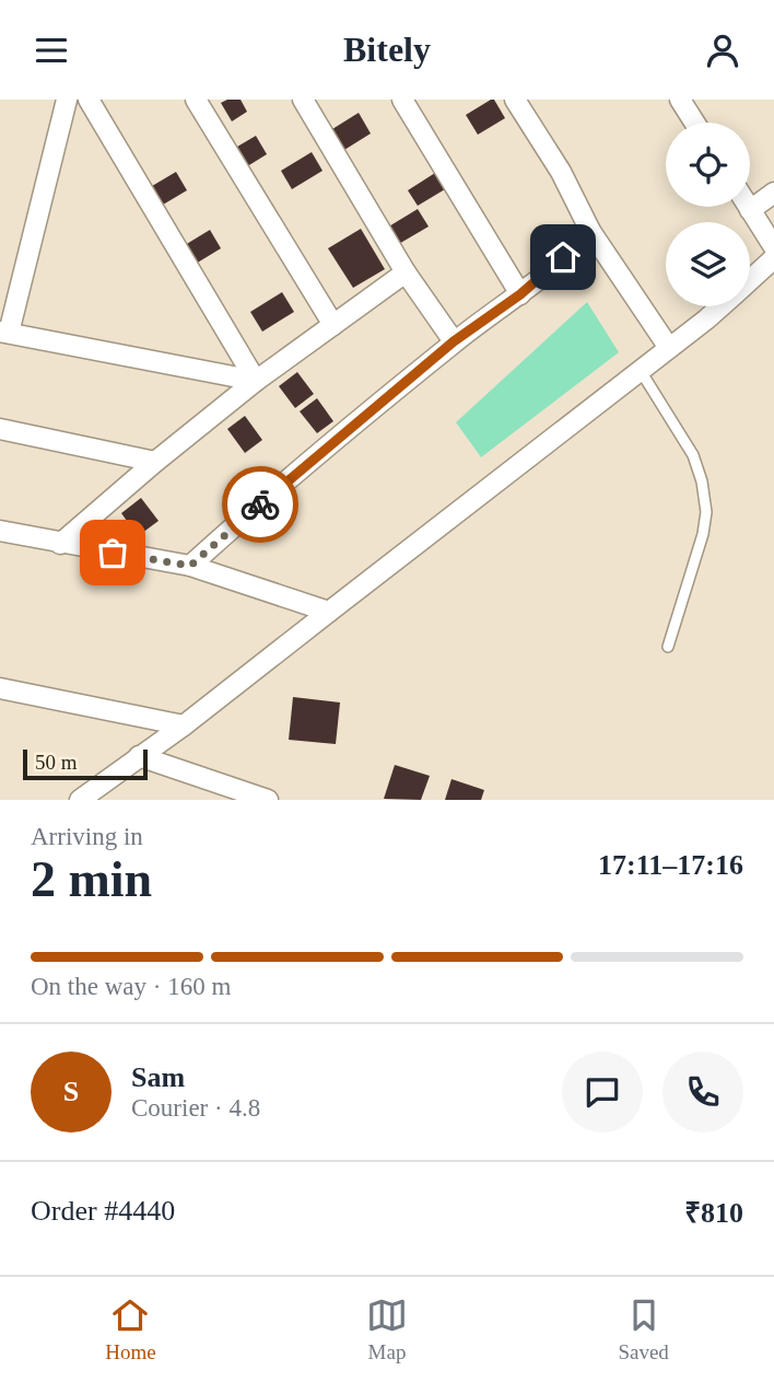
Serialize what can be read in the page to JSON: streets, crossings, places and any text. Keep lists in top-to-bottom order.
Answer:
{
  "scale_bar": "50 m",
  "page": {
    "header": "Bitely",
    "scale": "50 m",
    "heading": ["2 min", "Arriving in", "17:11–17:16"],
    "panel": [
      "Sam",
      "Courier · 4.8",
      "Order #4440",
      "₹810"
    ],
    "bar": "On the way · 160 m",
    "round": "S",
    "tabs": ["Home", "Map", "Saved"]
  }
}
